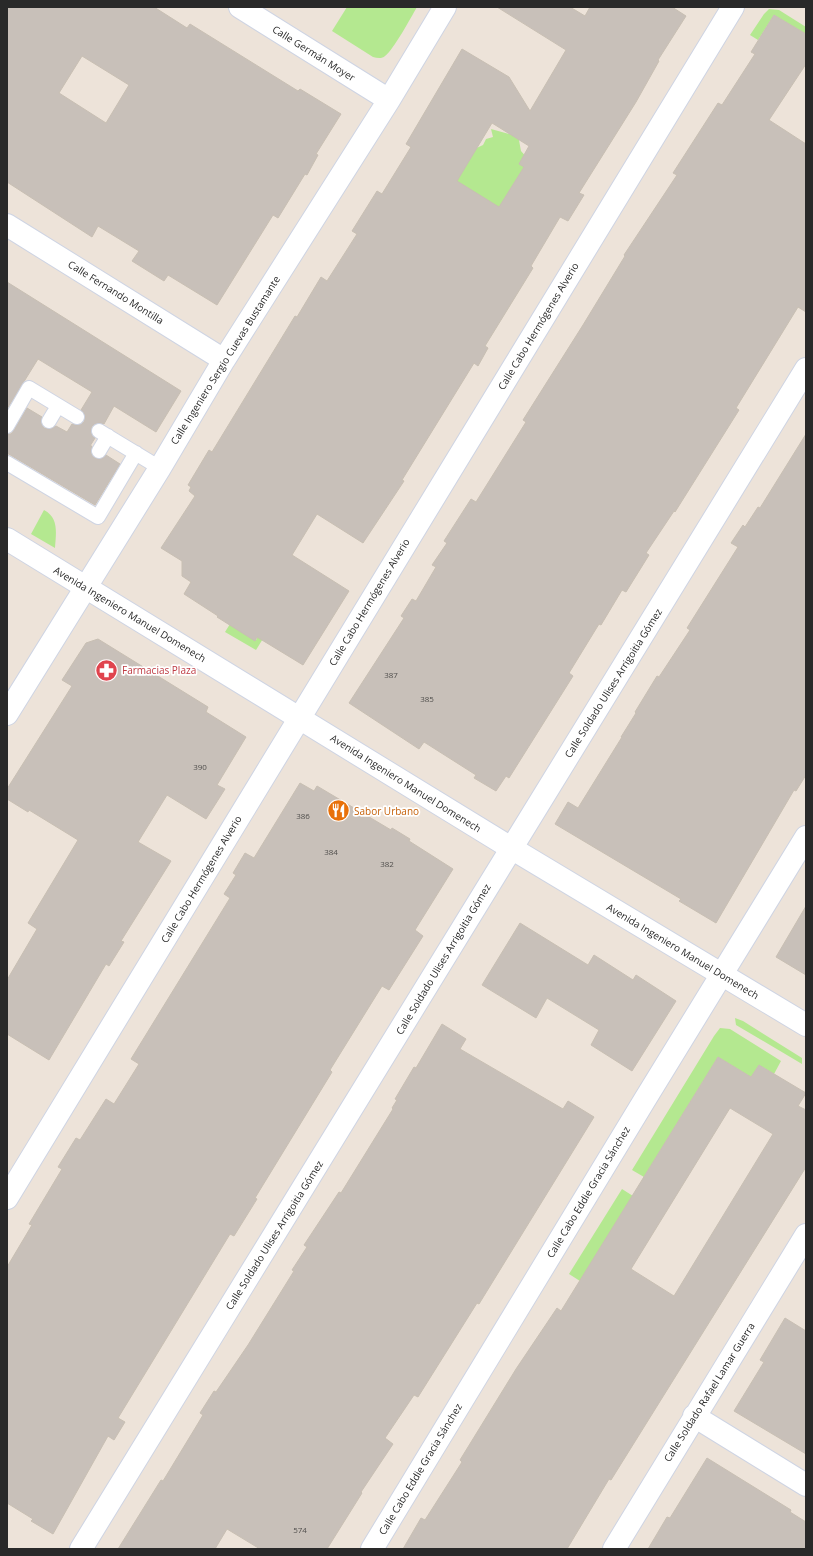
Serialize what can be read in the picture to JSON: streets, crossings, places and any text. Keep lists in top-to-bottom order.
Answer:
{
  "streets": {
    "street": [
      "Calle Germán Moyer",
      "Calle Fernando Montilla",
      "Calle Cabo Hermógenes Alverio",
      "Calle Ingeniero Sergio Cuevas Bustamante",
      "Avenida Ingeniero Manuel Domenech",
      "Calle Soldado Ulises Arrigoitia Gómez",
      "Calle Cabo Eddie Gracia Sánchez",
      "Calle Soldado Rafael Lamar Guerra"
    ]
  },
  "crossings": [
    ["Calle Germán Moyer", "Calle Ingeniero Sergio Cuevas Bustamante"],
    ["Calle Fernando Montilla", "Calle Ingeniero Sergio Cuevas Bustamante"],
    ["Calle Cabo Hermógenes Alverio", "Avenida Ingeniero Manuel Domenech"],
    ["Calle Ingeniero Sergio Cuevas Bustamante", "Avenida Ingeniero Manuel Domenech"],
    ["Avenida Ingeniero Manuel Domenech", "Calle Soldado Ulises Arrigoitia Gómez"],
    ["Avenida Ingeniero Manuel Domenech", "Calle Cabo Eddie Gracia Sánchez"]
  ],
  "places": {
    "pharmacy": ["Farmacias Plaza"],
    "restaurant": ["Sabor Urbano"]
  },
  "house_numbers": [
    "387",
    "385",
    "390",
    "386",
    "384",
    "382",
    "574"
  ]
}
